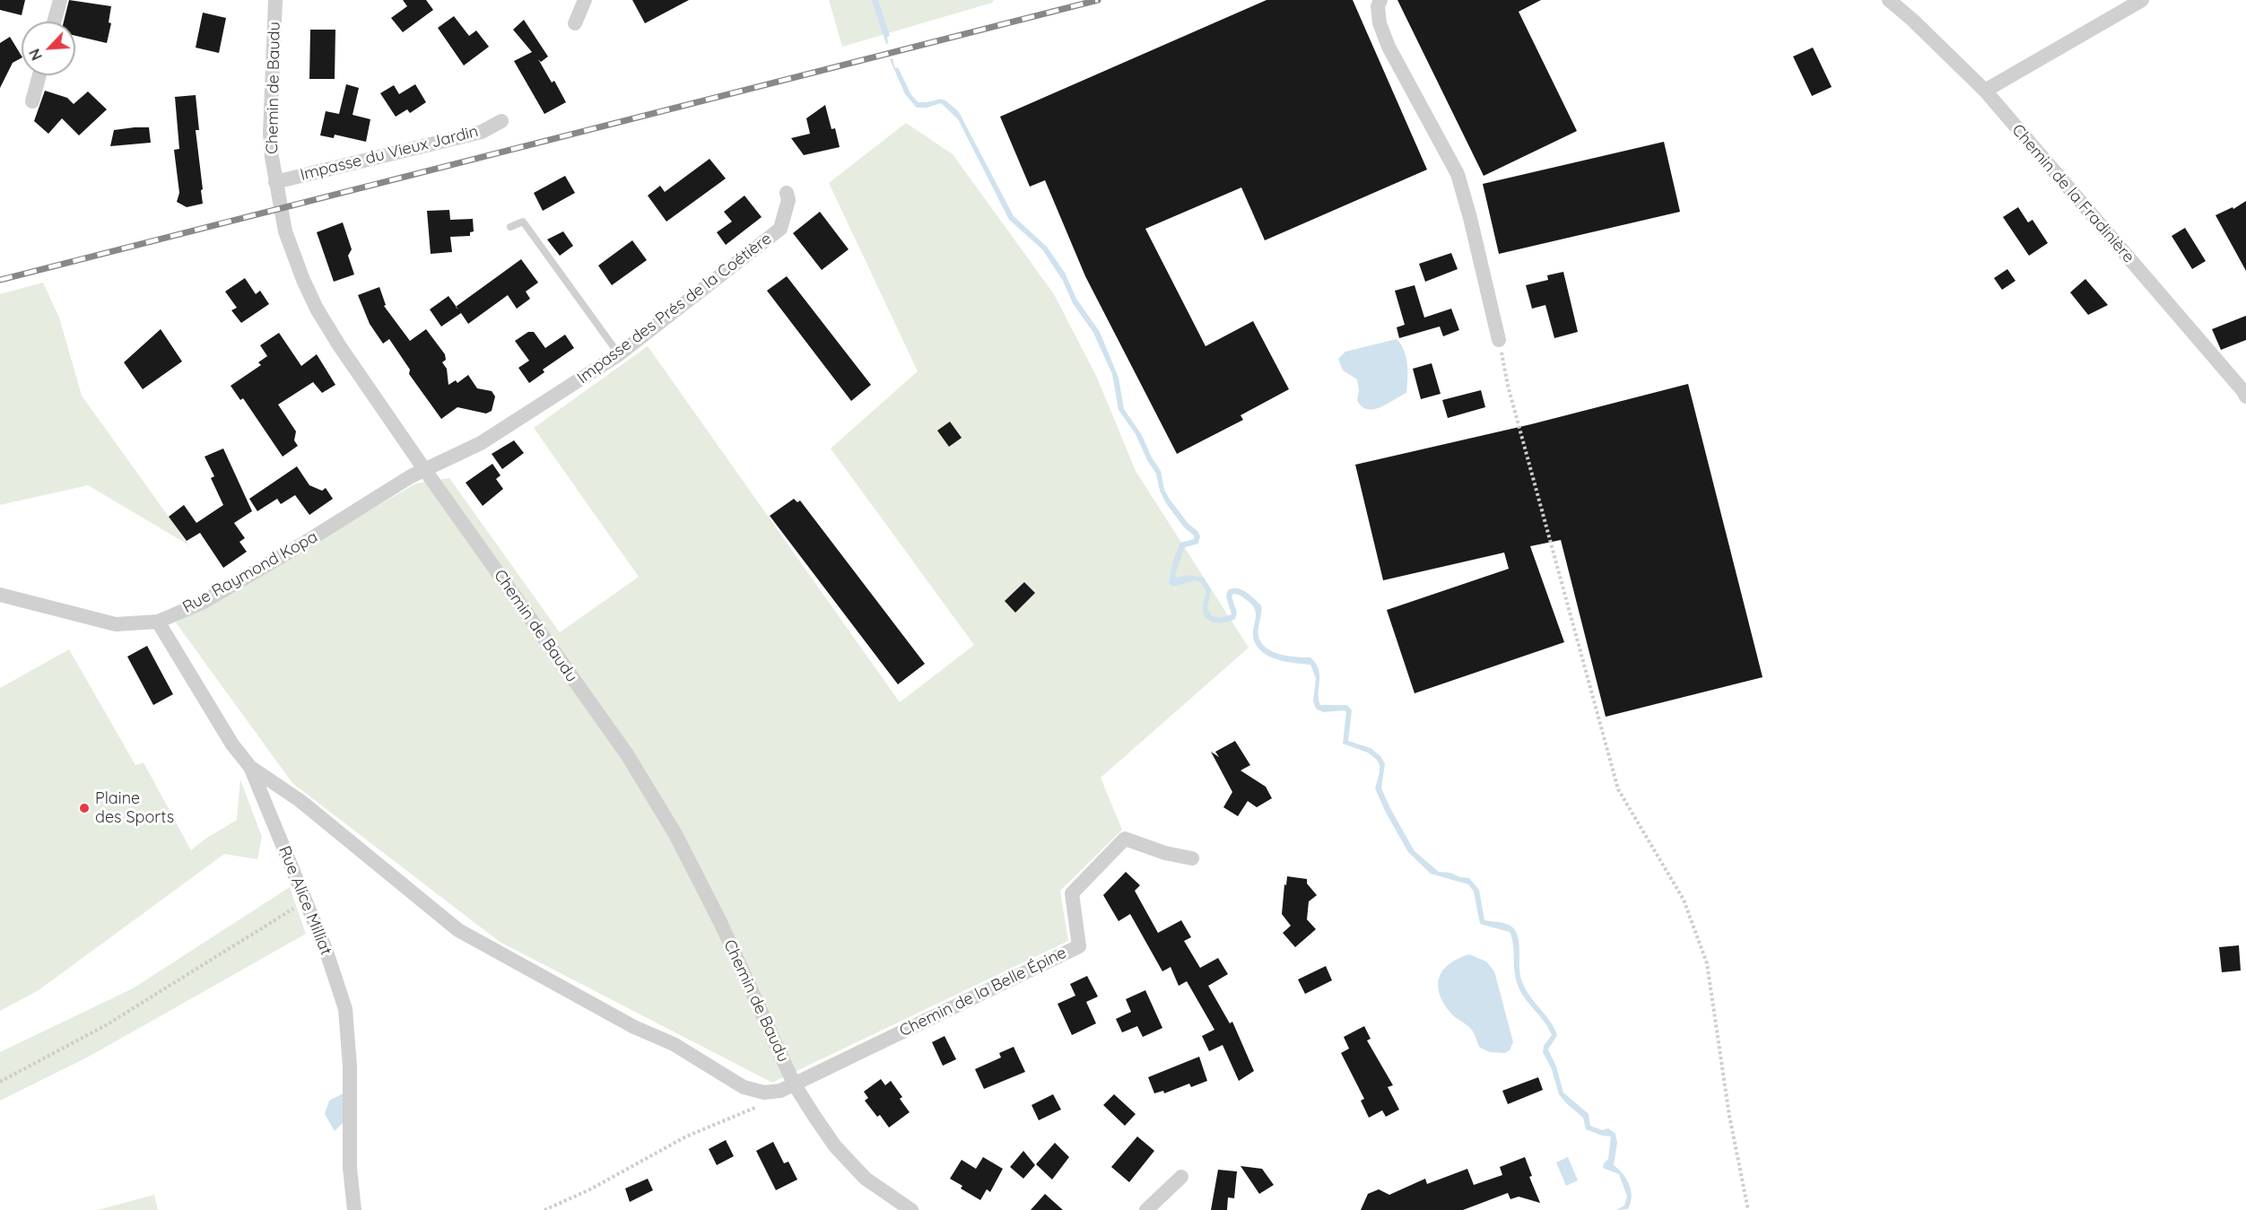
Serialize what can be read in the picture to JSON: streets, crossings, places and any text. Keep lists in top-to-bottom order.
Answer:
{
  "streets": {
    "street": [
      "Chemin de Baudu",
      "Impasse du Vieux Jardin",
      "Chemin de la Fradinière",
      "Impasse des Prés de la Coétière",
      "Rue Raymond Kopa",
      "Rue Alice Milliat",
      "Chemin de la Belle Épine"
    ]
  },
  "crossings": [
    ["Chemin de Baudu", "Impasse du Vieux Jardin"],
    ["Chemin de Baudu", "Impasse des Prés de la Coétière"],
    ["Chemin de Baudu", "Rue Raymond Kopa"],
    ["Chemin de Baudu", "Chemin de la Belle Épine"],
    ["Impasse des Prés de la Coétière", "Rue Raymond Kopa"],
    ["Rue Raymond Kopa", "Rue Alice Milliat"]
  ],
  "places": ["Plaine des Sports"],
  "north": "bottom left"
}
